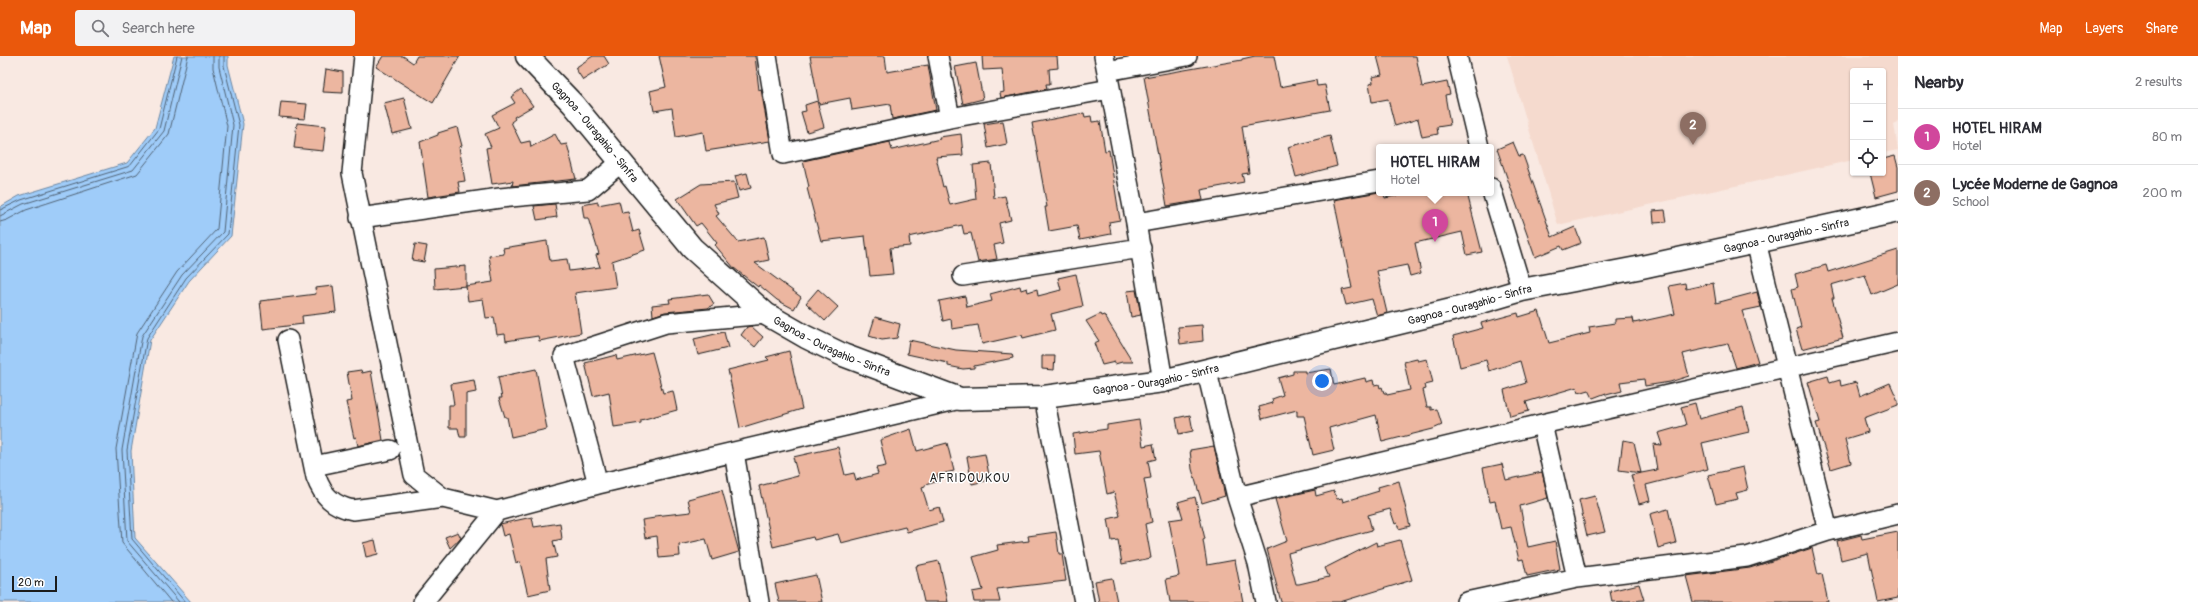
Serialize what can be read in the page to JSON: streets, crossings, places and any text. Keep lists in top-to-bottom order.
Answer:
{
  "streets": {
    "main road": ["Gagnoa - Ouragahio - Sinfra"]
  },
  "districts": ["AFRIDOUKOU"],
  "scale_bar": "20 m",
  "page": {
    "header": "Map",
    "search": "Search here",
    "nav": ["Map", "Layers", "Share"],
    "heading": ["Nearby", "2 results"],
    "map_buttons": ["+", "−"],
    "list": [
      {
        "mark": "1",
        "name": "HOTEL HIRAM",
        "note": "Hotel",
        "value": "80 m"
      },
      {
        "mark": "2",
        "name": "Lycée Moderne de Gagnoa",
        "note": "School",
        "value": "200 m"
      }
    ],
    "pins": ["2", "1"],
    "popup": ["HOTEL HIRAM", "Hotel"],
    "scale": "20 m"
  }
}
